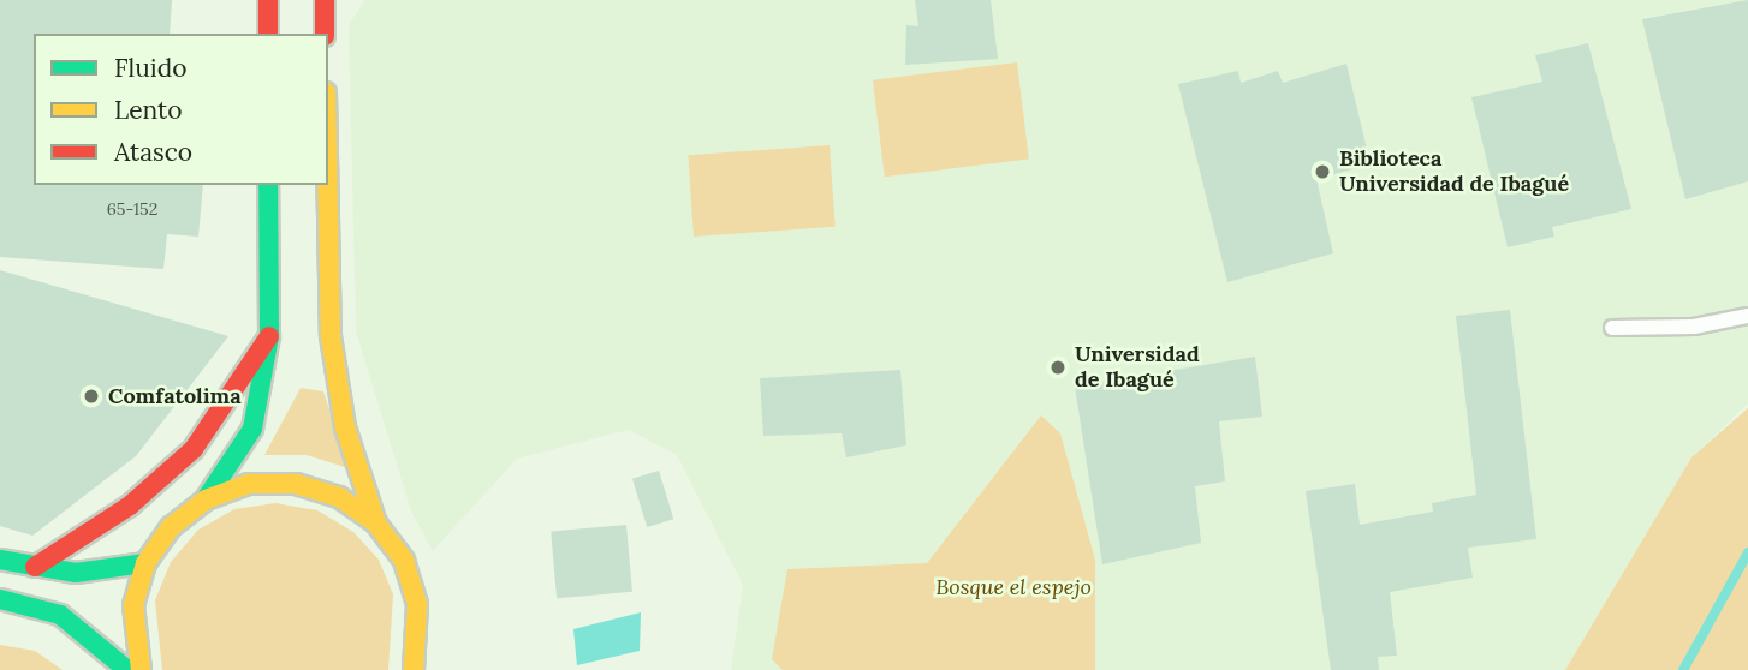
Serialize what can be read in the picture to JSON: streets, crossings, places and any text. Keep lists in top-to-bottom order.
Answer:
{
  "parks": ["Bosque el espejo"],
  "places": ["Biblioteca Universidad de Ibagué", "Universidad de Ibagué", "Comfatolima"],
  "house_numbers": ["65-152"],
  "legend": ["Fluido", "Lento", "Atasco"]
}
